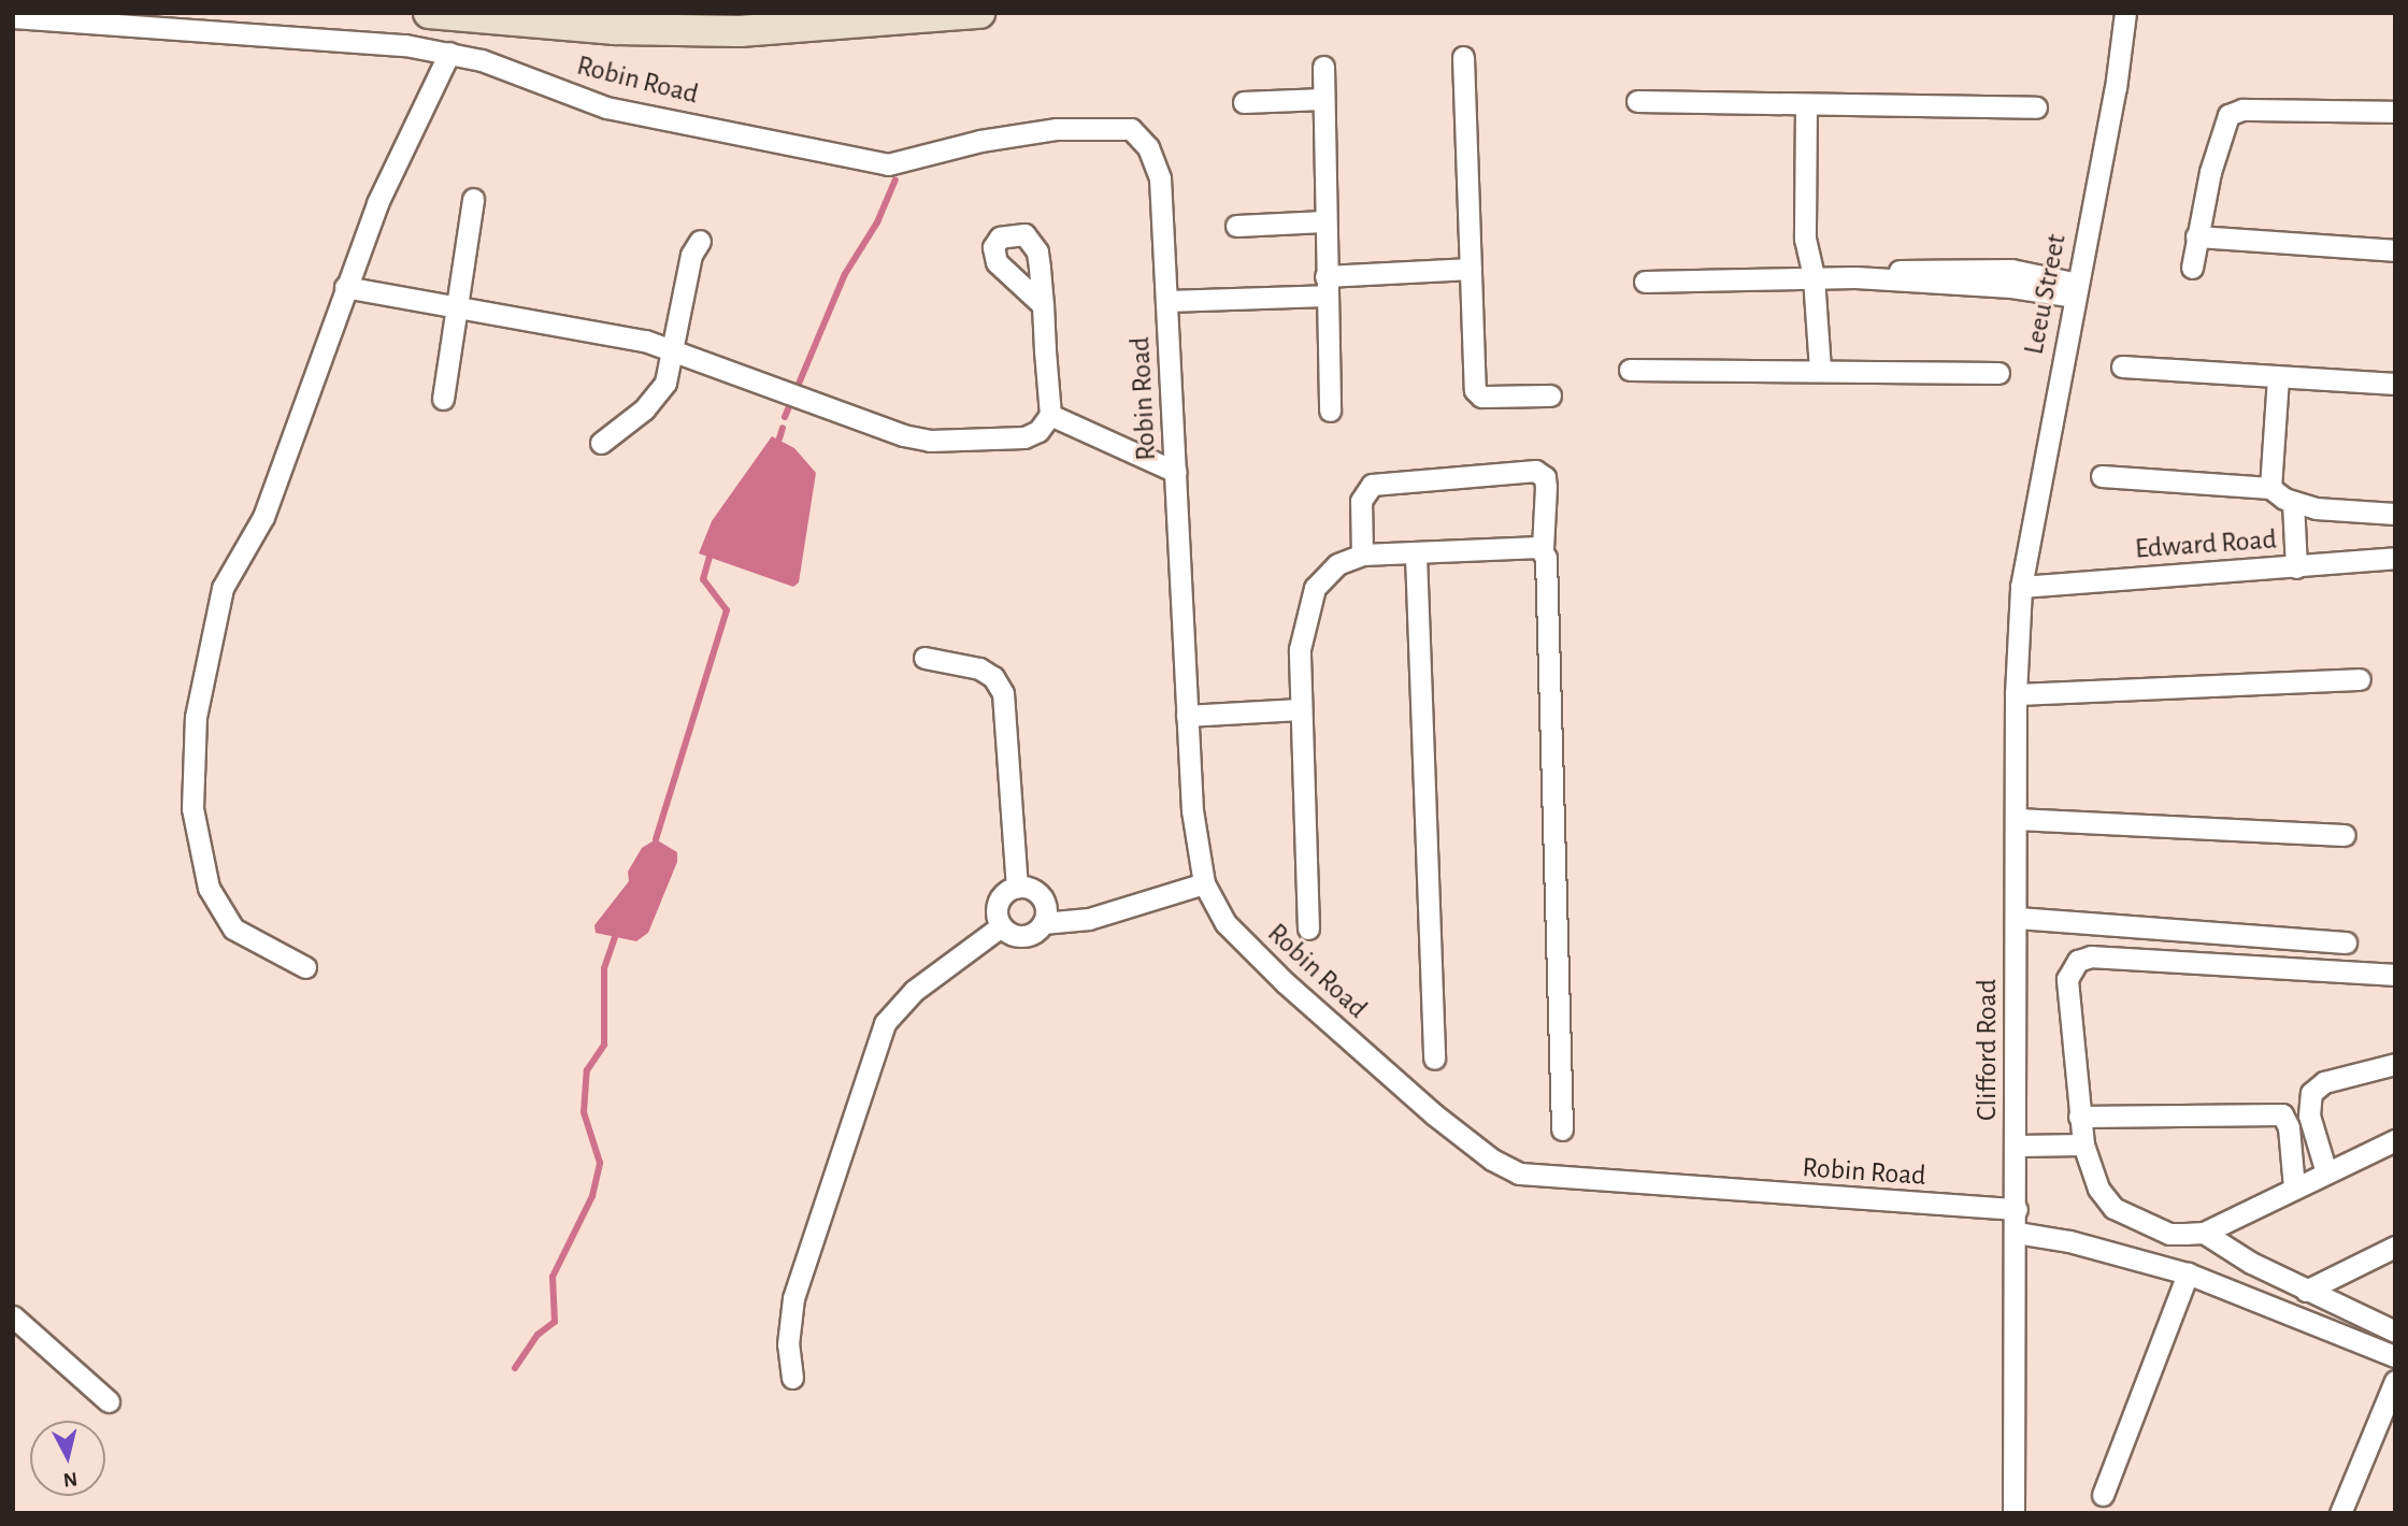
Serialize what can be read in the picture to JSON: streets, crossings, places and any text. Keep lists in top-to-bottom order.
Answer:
{
  "streets": {
    "street": [
      "Robin Road",
      "Leeu Street",
      "Edward Road",
      "Clifford Road"
    ]
  },
  "crossings": [
    ["Robin Road", "Clifford Road"],
    ["Leeu Street", "Edward Road"],
    ["Leeu Street", "Clifford Road"],
    ["Edward Road", "Clifford Road"]
  ],
  "north": "bottom"
}
